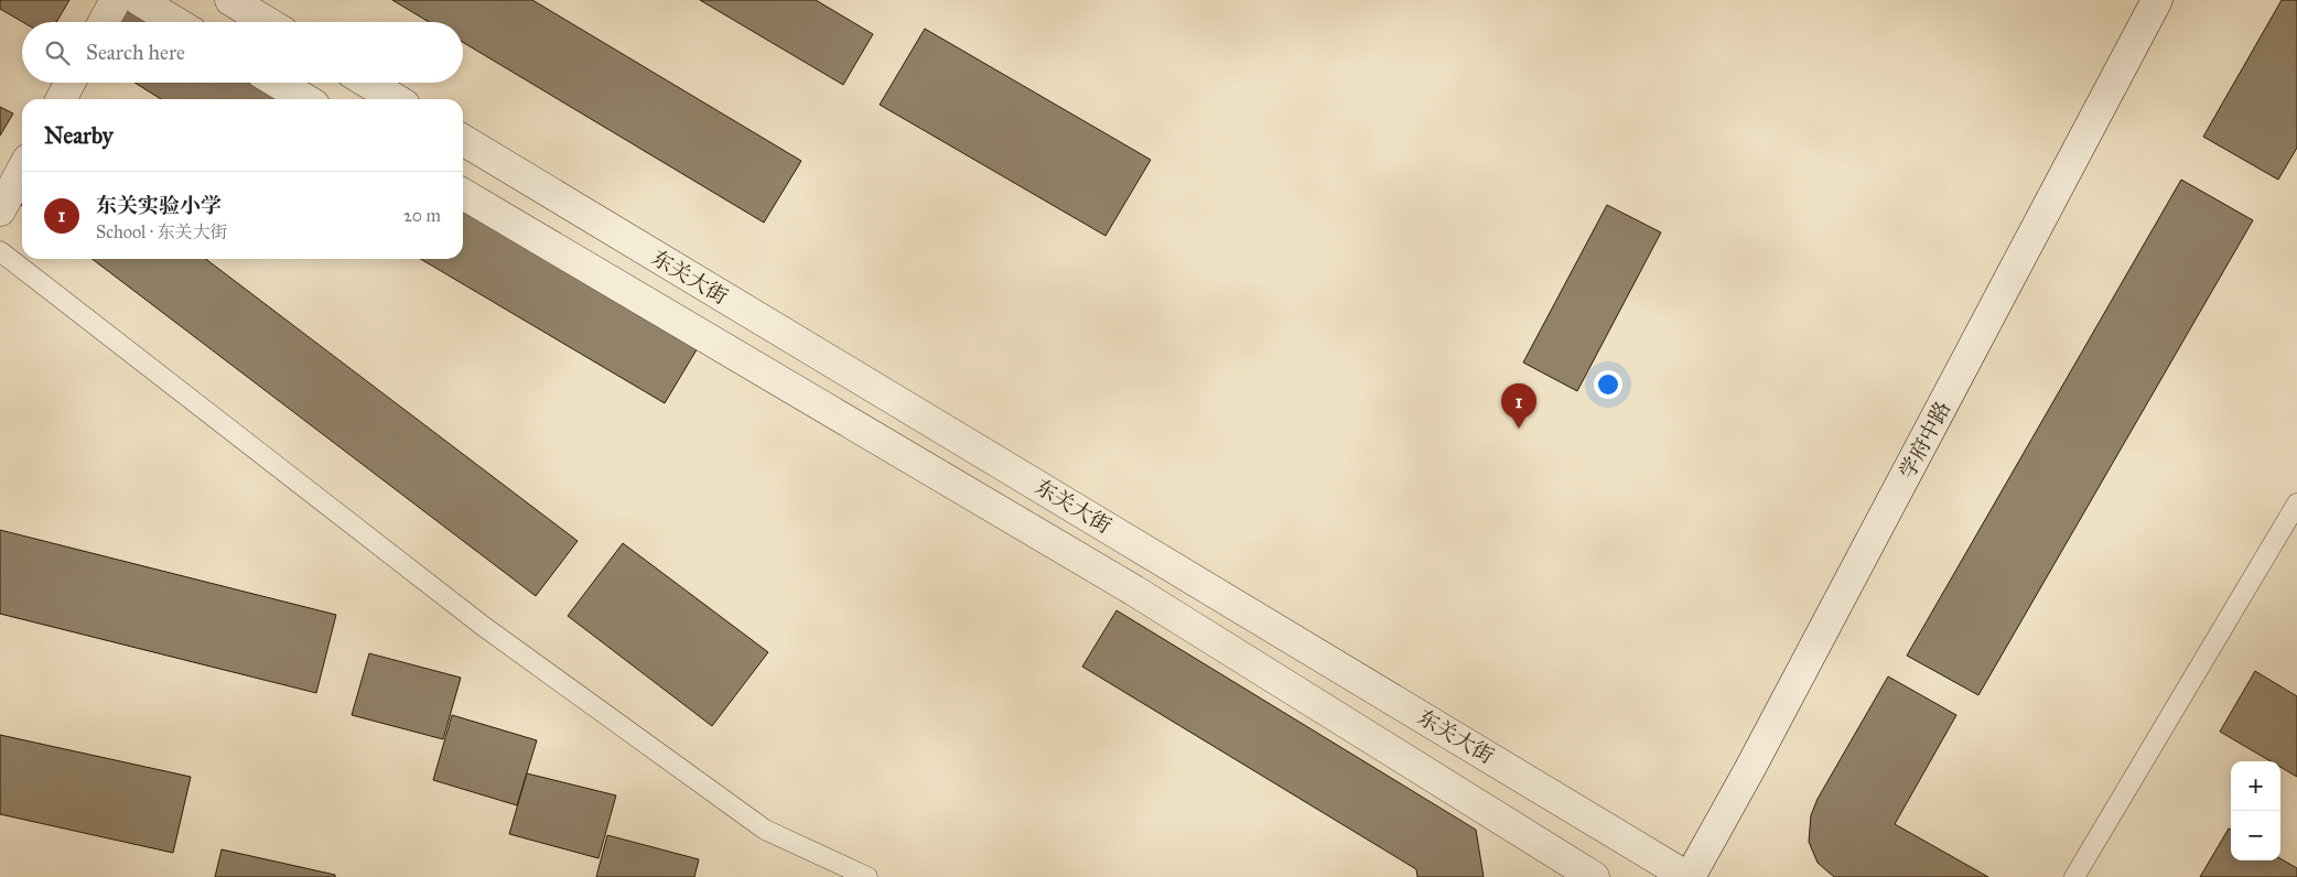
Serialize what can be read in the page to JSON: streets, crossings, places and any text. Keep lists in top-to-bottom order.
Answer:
{
  "streets": {
    "street": ["东关大街", "学府中路"]
  },
  "crossings": [
    ["东关大街", "学府中路"]
  ],
  "page": {
    "search": "Search here",
    "heading": "Nearby",
    "list": [
      {
        "mark": "1",
        "name": "东关实验小学",
        "note": "School · 东关大街",
        "value": "20 m"
      }
    ],
    "pins": "1",
    "map_buttons": ["+", "−"]
  }
}
